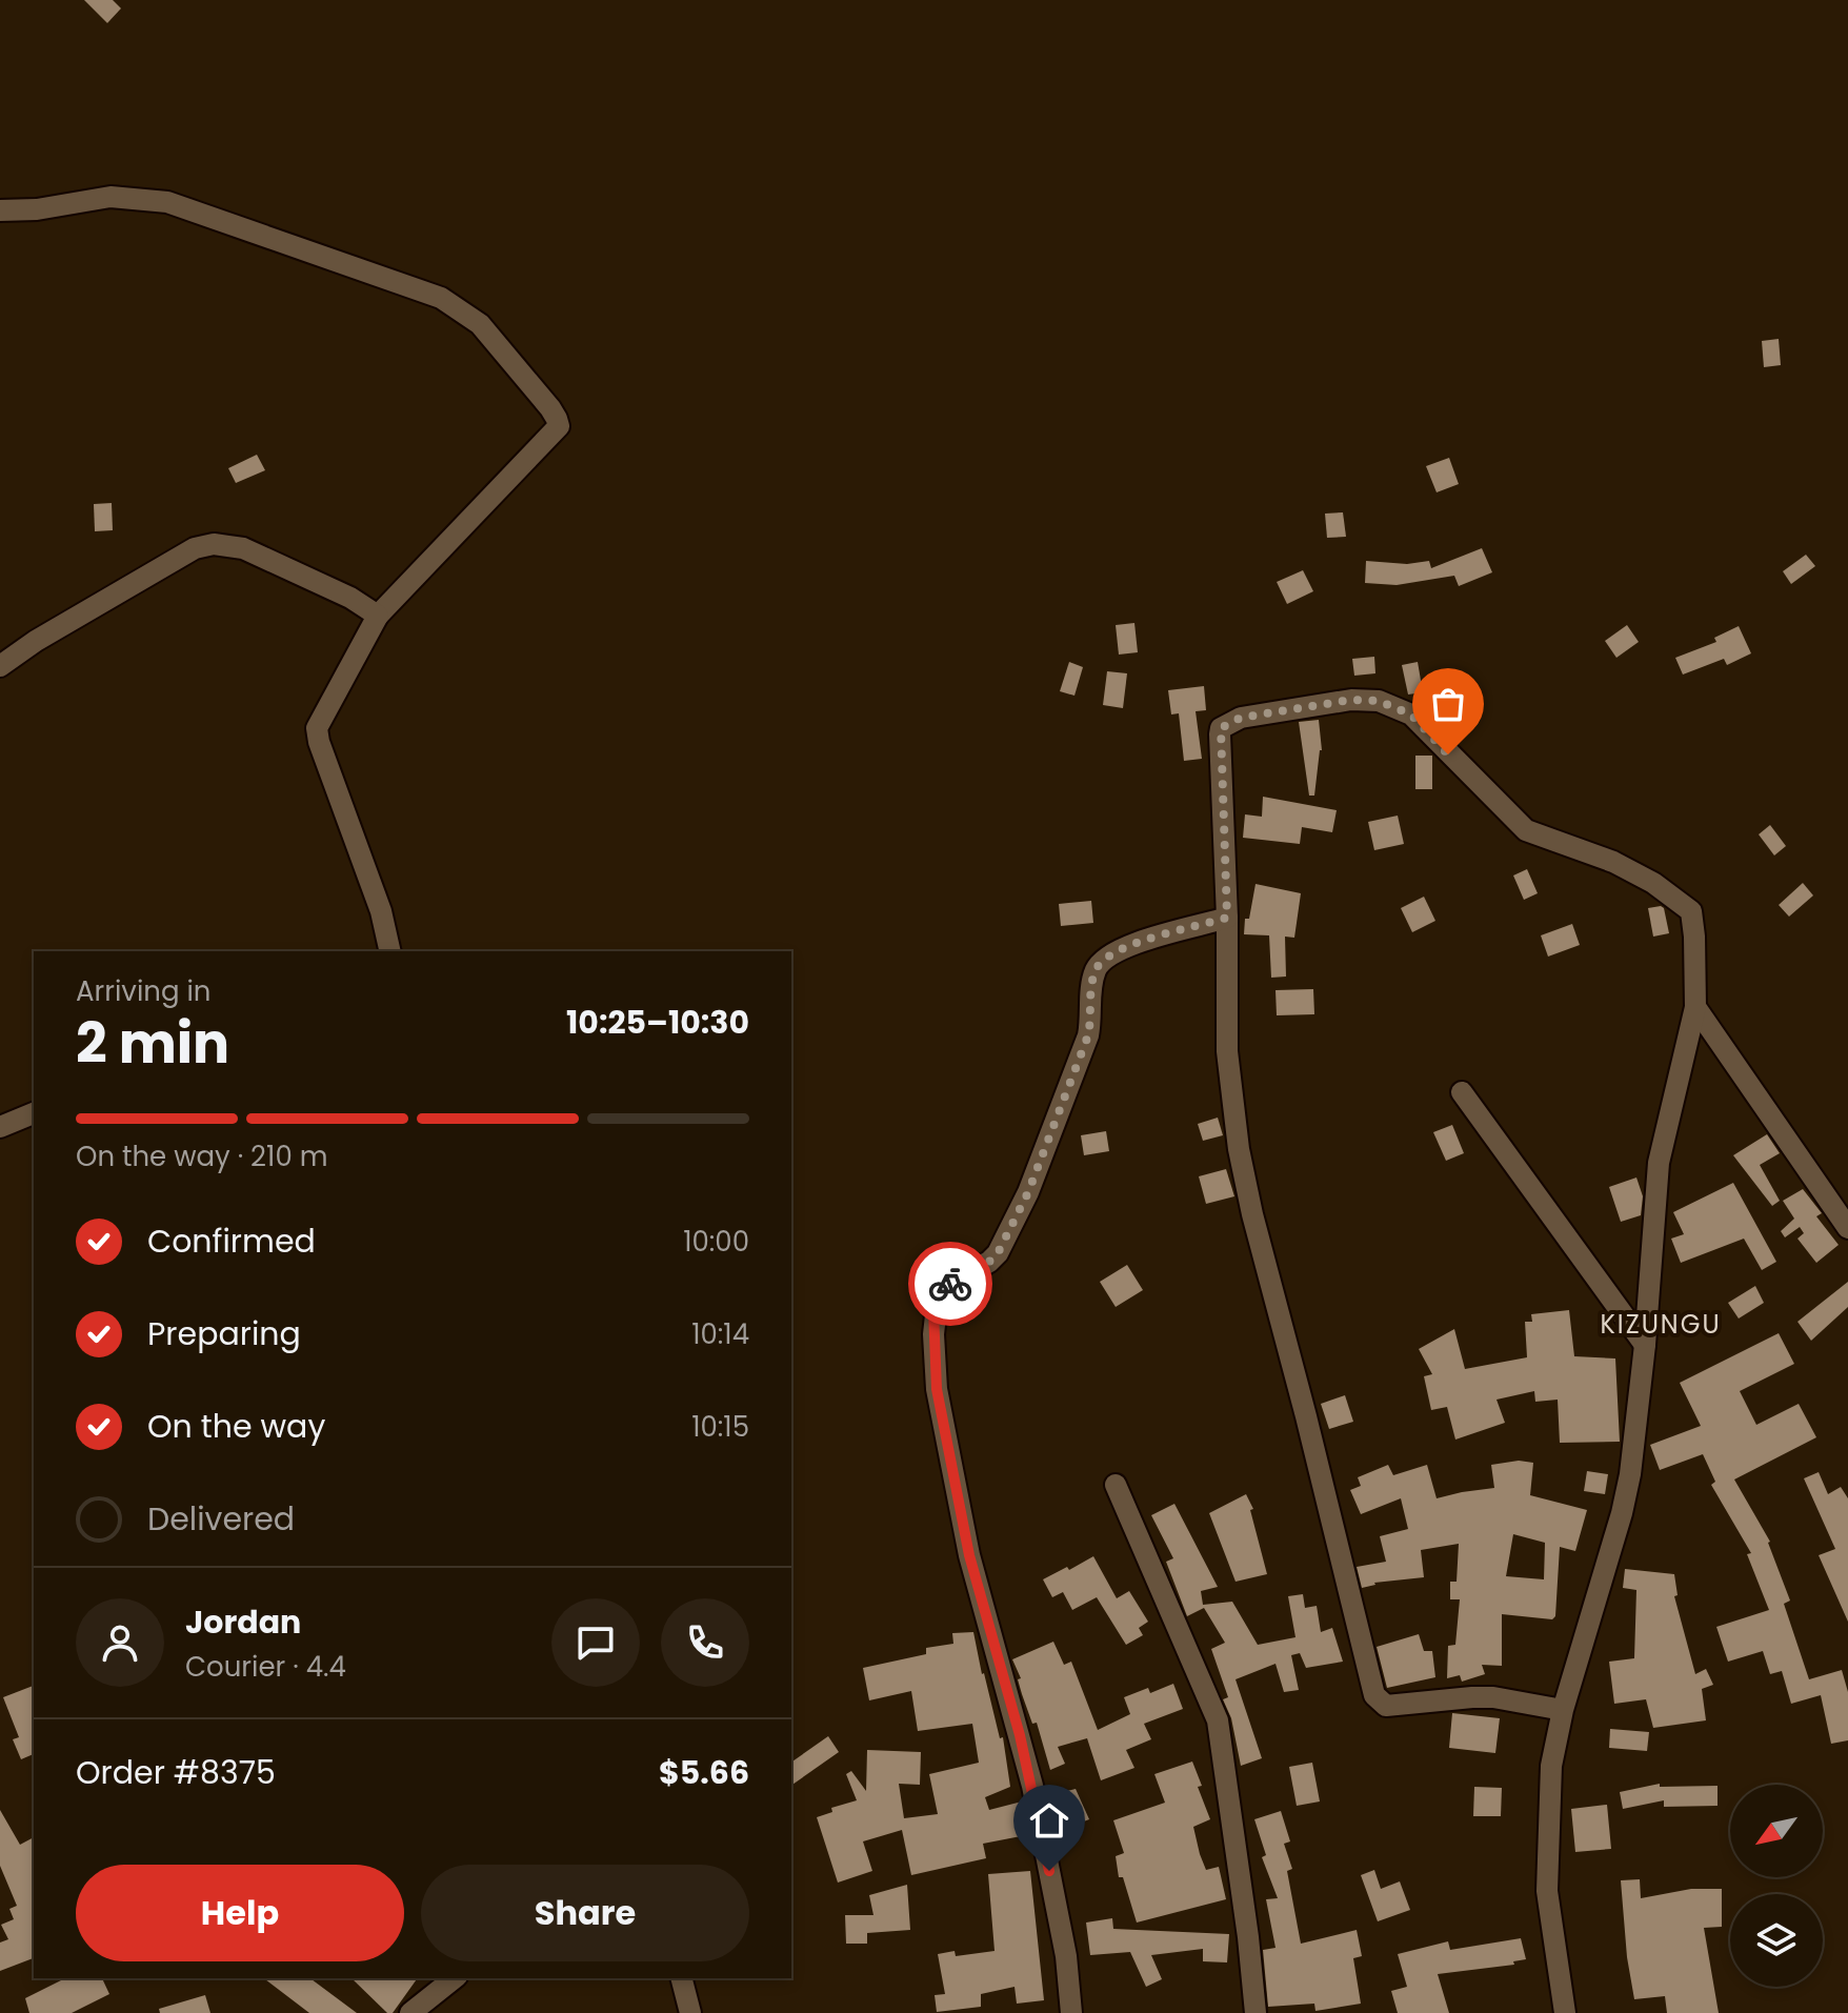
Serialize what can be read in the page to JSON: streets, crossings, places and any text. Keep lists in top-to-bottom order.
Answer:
{
  "districts": ["KIZUNGU"],
  "north": "bottom left",
  "page": {
    "heading": ["2 min", "Arriving in", "10:25–10:30"],
    "panel": [
      "Jordan",
      "Courier · 4.4",
      "Order #8375",
      "$5.66"
    ],
    "bar": "On the way · 210 m",
    "list": [
      ["Confirmed", "10:00"],
      ["Preparing", "10:14"],
      ["On the way", "10:15"],
      "Delivered"
    ],
    "buttons": ["Help", "Share"]
  }
}
